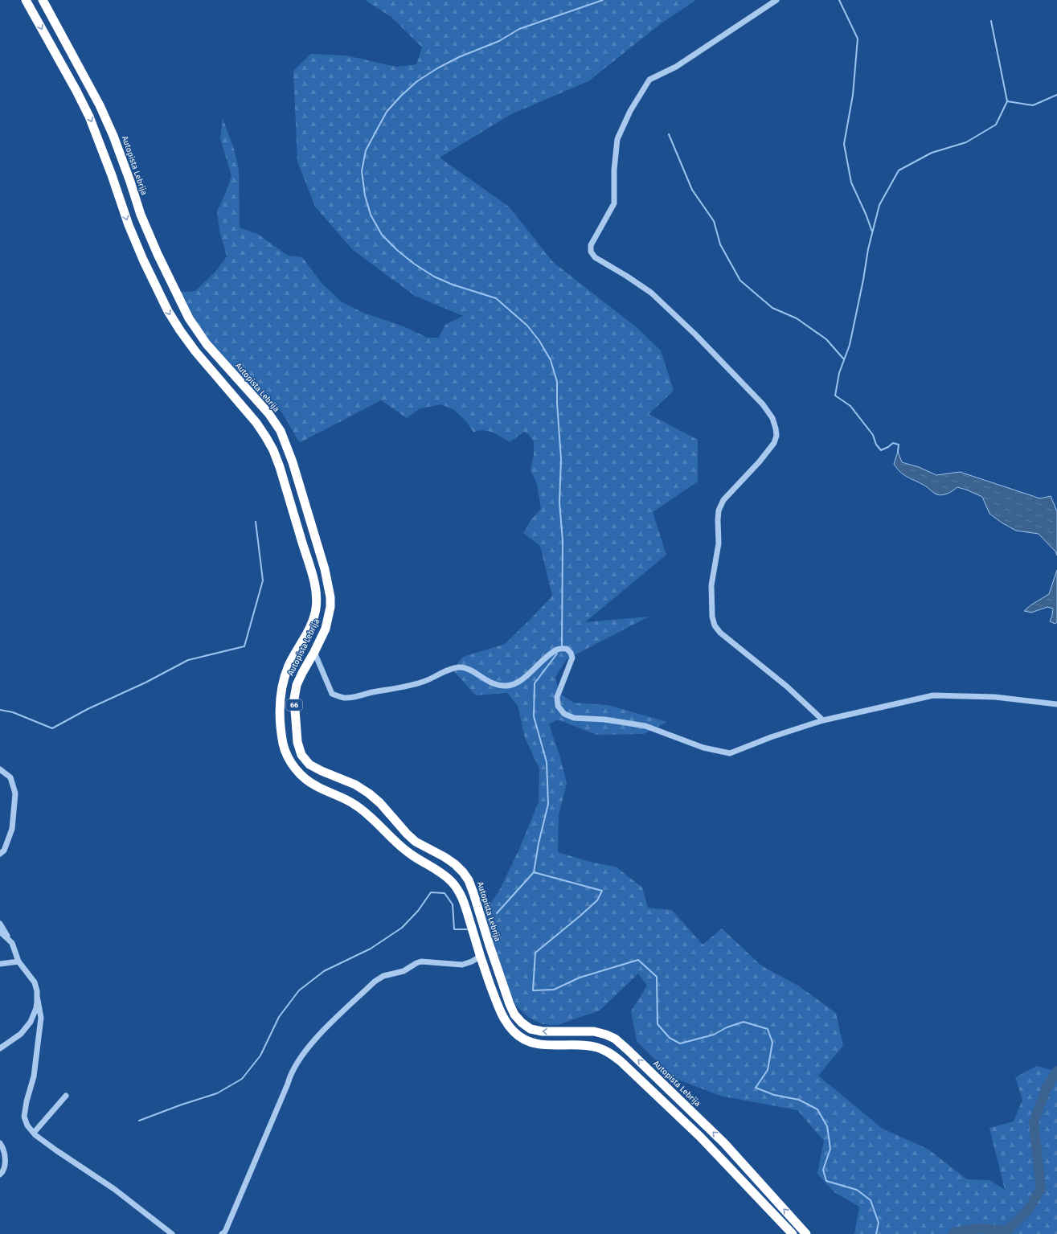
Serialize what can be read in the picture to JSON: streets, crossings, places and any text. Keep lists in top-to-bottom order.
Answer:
{
  "streets": {
    "highway": ["Autopista Lebrija", "66"]
  }
}
